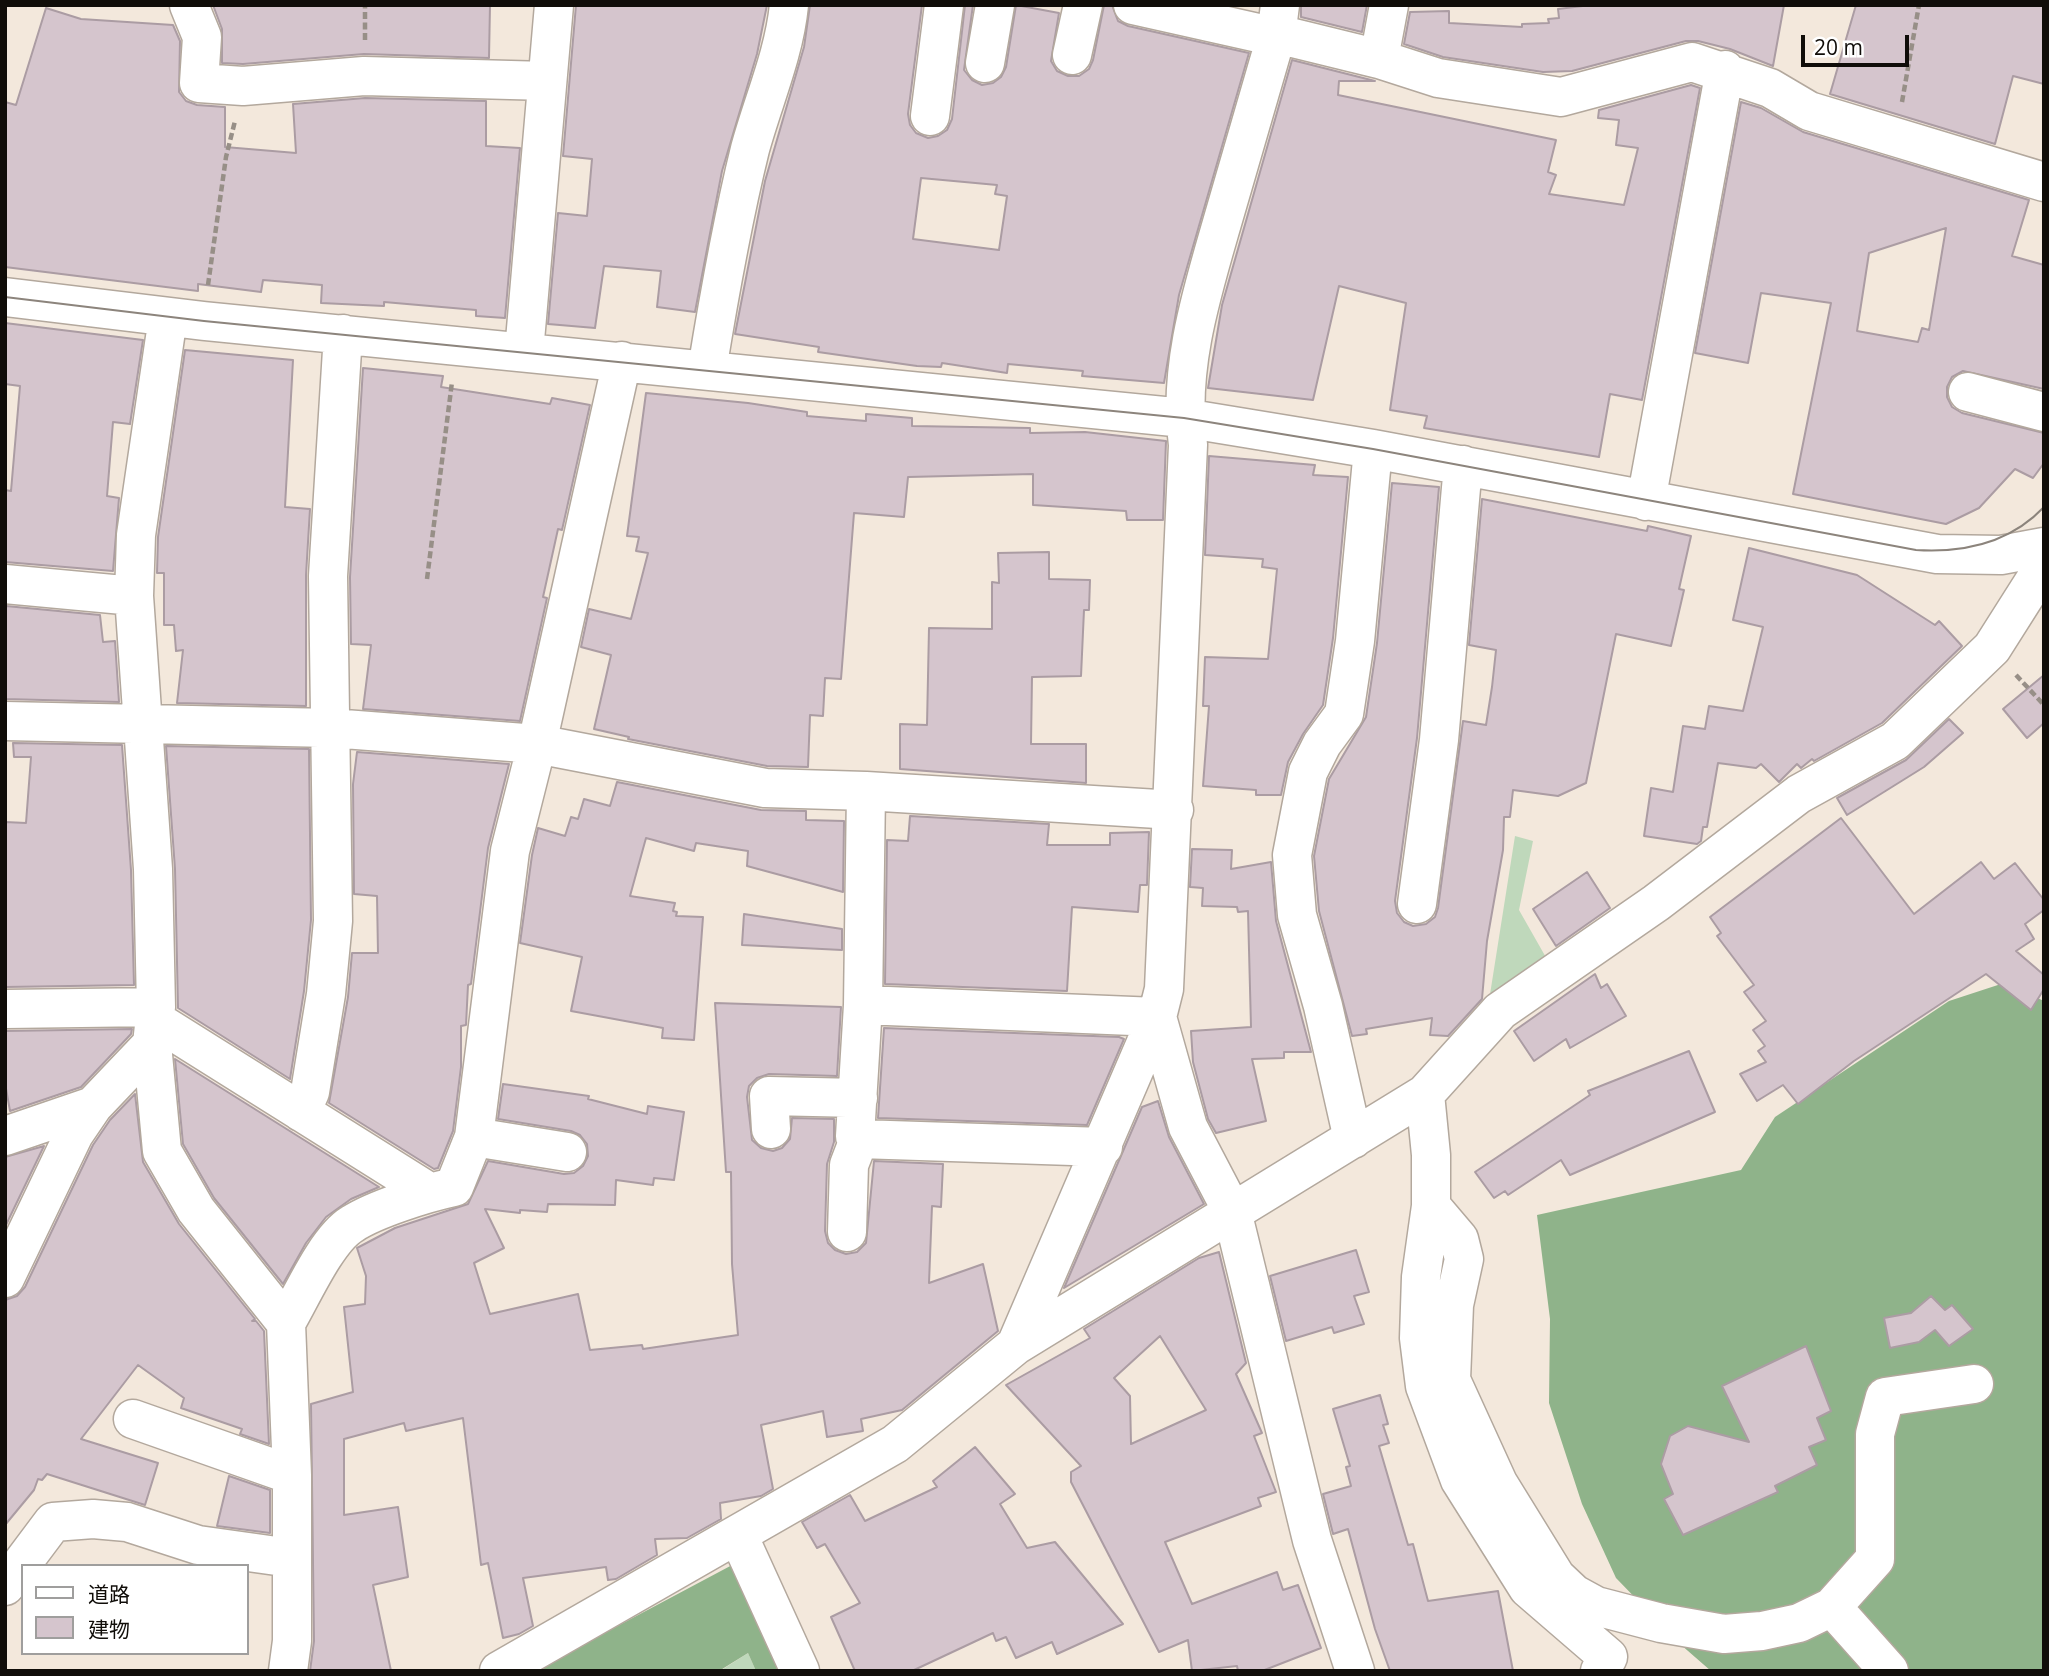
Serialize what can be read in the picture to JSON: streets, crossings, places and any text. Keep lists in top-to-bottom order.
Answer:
{
  "legend": ["道路", "建物"],
  "scale_bar": "20 m"
}
